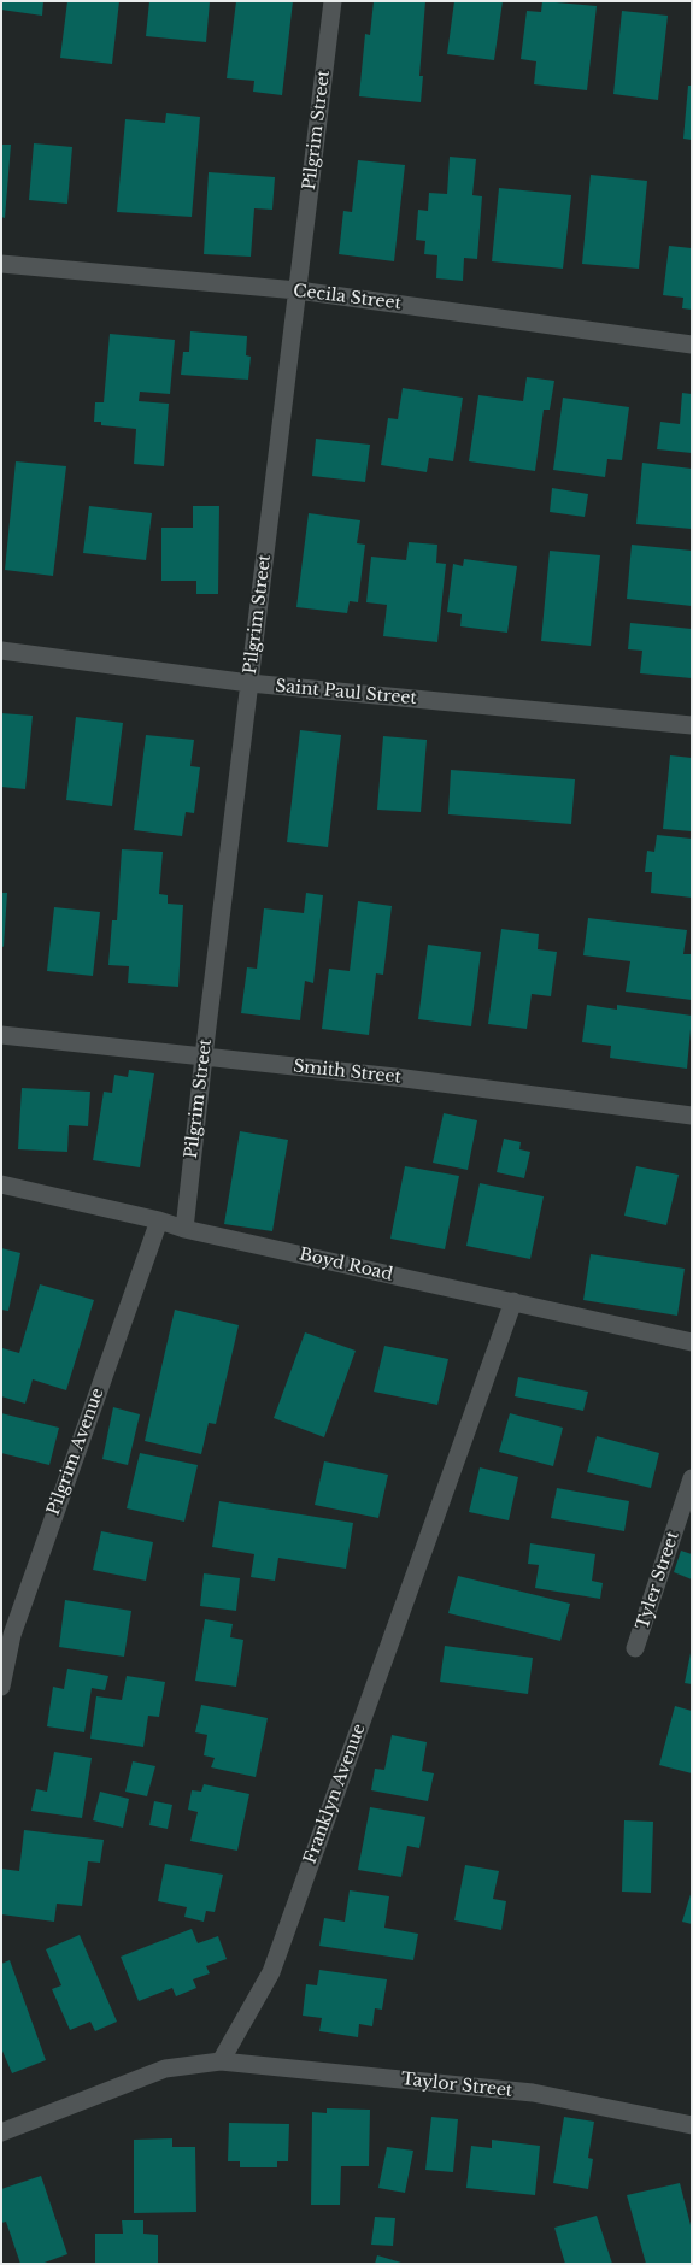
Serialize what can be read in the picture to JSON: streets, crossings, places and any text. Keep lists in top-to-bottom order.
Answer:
{
  "streets": {
    "street": [
      "Pilgrim Street",
      "Cecila Street",
      "Saint Paul Street",
      "Smith Street",
      "Boyd Road",
      "Pilgrim Avenue",
      "Tyler Street",
      "Franklyn Avenue",
      "Taylor Street"
    ]
  },
  "crossings": [
    ["Pilgrim Street", "Cecila Street"],
    ["Pilgrim Street", "Saint Paul Street"],
    ["Pilgrim Street", "Smith Street"],
    ["Pilgrim Street", "Boyd Road"],
    ["Boyd Road", "Pilgrim Avenue"],
    ["Boyd Road", "Franklyn Avenue"],
    ["Franklyn Avenue", "Taylor Street"]
  ]
}
